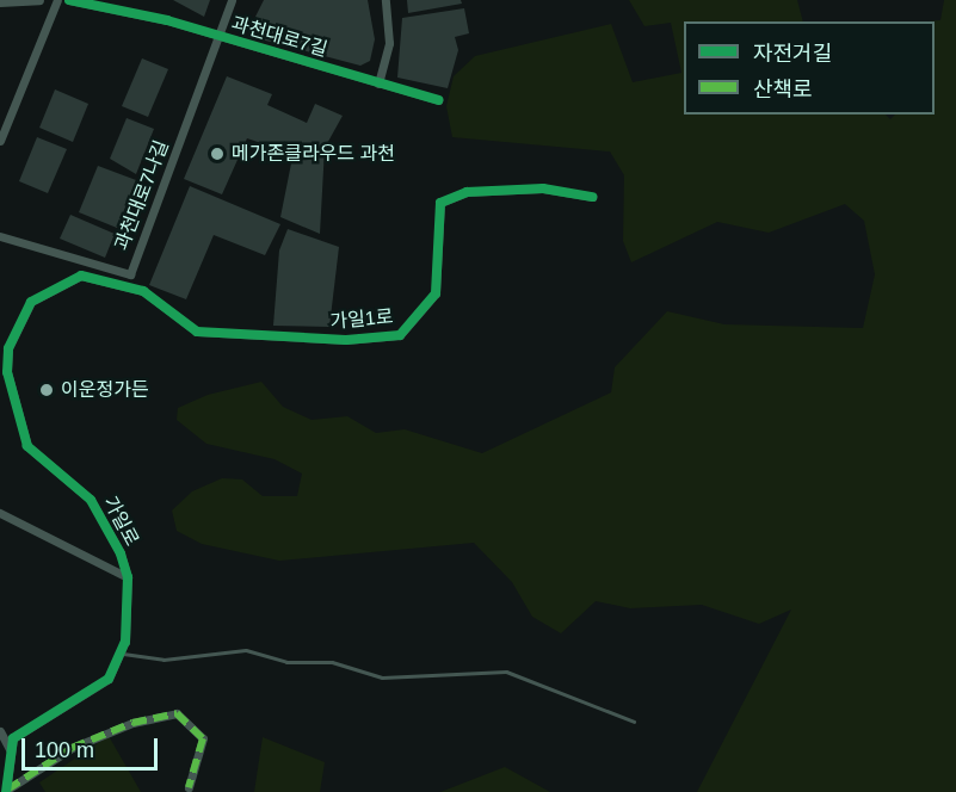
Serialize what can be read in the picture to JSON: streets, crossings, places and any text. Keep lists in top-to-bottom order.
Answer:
{
  "streets": {
    "street": [
      "과천대로7길",
      "과천대로7나길",
      "가일1로",
      "가일로"
    ]
  },
  "crossings": [
    ["과천대로7길", "과천대로7나길"],
    ["가일1로", "가일로"]
  ],
  "places": ["메가존클라우드 과천", "이운정가든"],
  "legend": ["자전거길", "산책로"],
  "scale_bar": "100 m"
}
